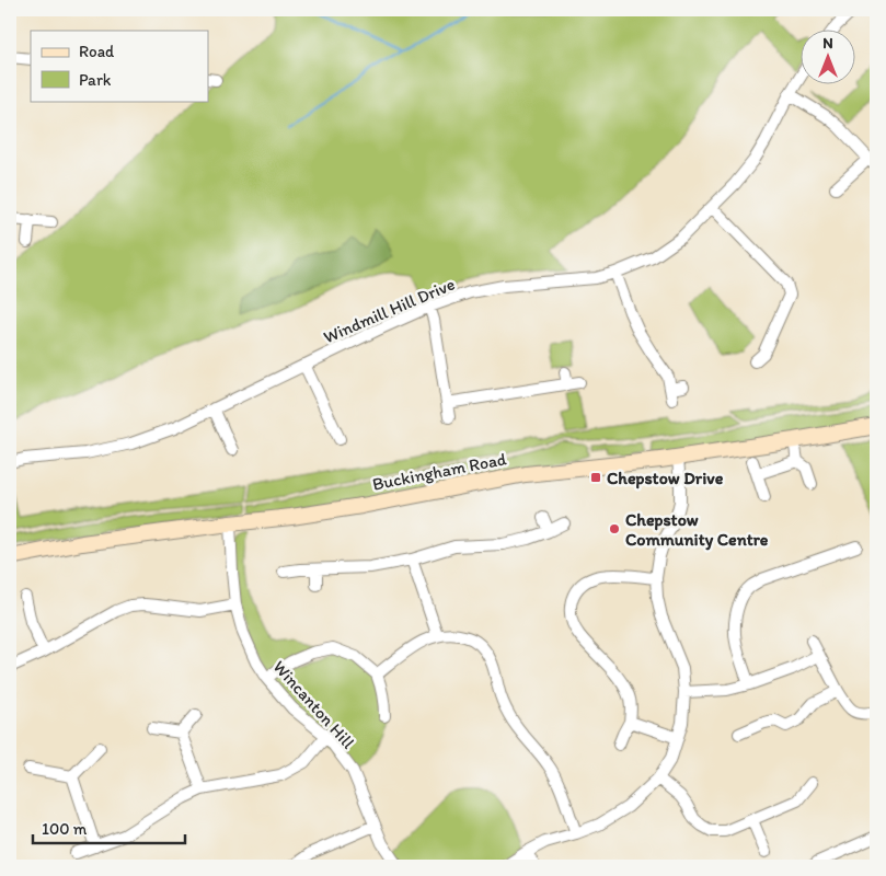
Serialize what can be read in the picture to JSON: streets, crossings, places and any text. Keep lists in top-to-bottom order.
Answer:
{
  "streets": {
    "main road": ["Buckingham Road"],
    "street": ["Windmill Hill Drive", "Wincanton Hill"]
  },
  "crossings": [
    ["Buckingham Road", "Wincanton Hill"]
  ],
  "places": {
    "transit": ["Chepstow Drive"],
    "other": ["Chepstow Community Centre"]
  },
  "legend": ["Road", "Park"],
  "scale_bar": "100 m",
  "north": "top"
}
